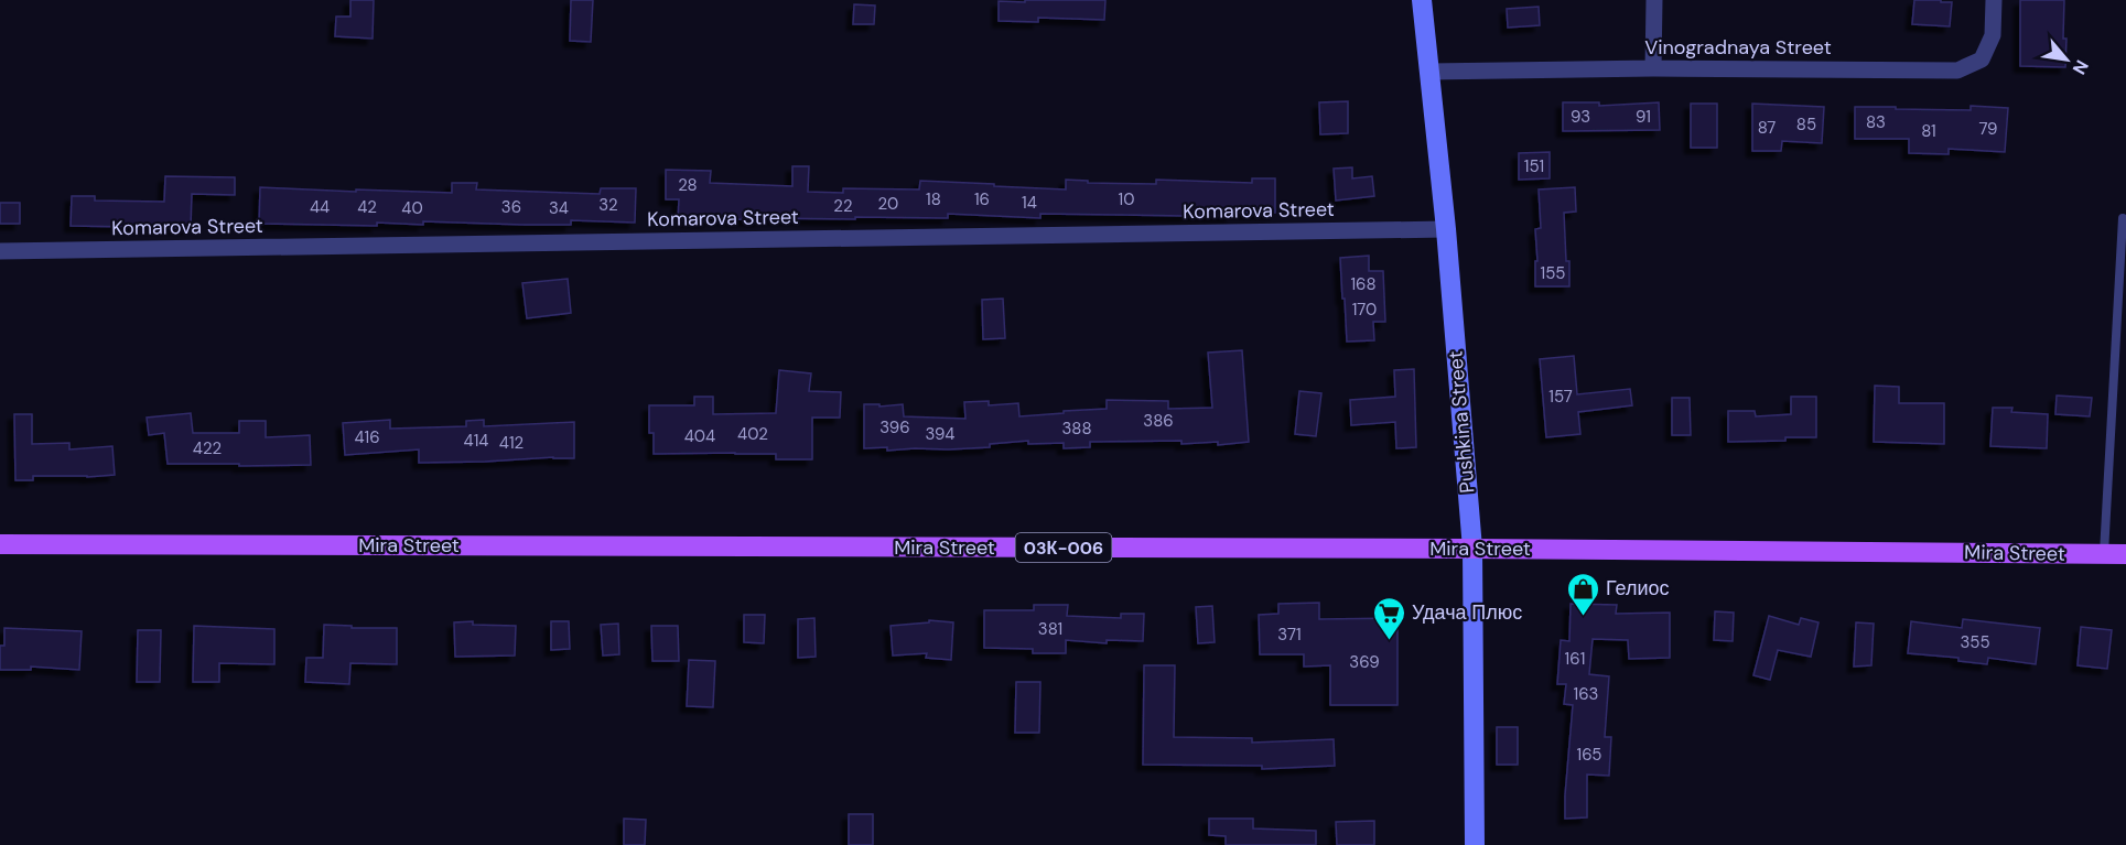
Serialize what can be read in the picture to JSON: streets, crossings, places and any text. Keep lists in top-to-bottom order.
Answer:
{
  "streets": {
    "main road": ["Mira Street", "03К-006"],
    "street": ["Vinogradnaya Street", "Komarova Street", "Pushkina Street"]
  },
  "crossings": [
    ["Vinogradnaya Street", "Pushkina Street"],
    ["Komarova Street", "Pushkina Street"],
    ["Pushkina Street", "Mira Street"]
  ],
  "places": {
    "shop": ["Гелиос"],
    "supermarket": ["Удача Плюс"]
  },
  "house_numbers": [
    "93",
    "91",
    "83",
    "85",
    "87",
    "79",
    "81",
    "151",
    "28",
    "18",
    "16",
    "10",
    "14",
    "20",
    "32",
    "22",
    "44",
    "42",
    "36",
    "40",
    "34",
    "155",
    "168",
    "170",
    "157",
    "386",
    "396",
    "388",
    "402",
    "394",
    "404",
    "416",
    "414",
    "412",
    "422",
    "381",
    "371",
    "355",
    "161",
    "369",
    "163",
    "165"
  ],
  "north": "bottom right"
}
